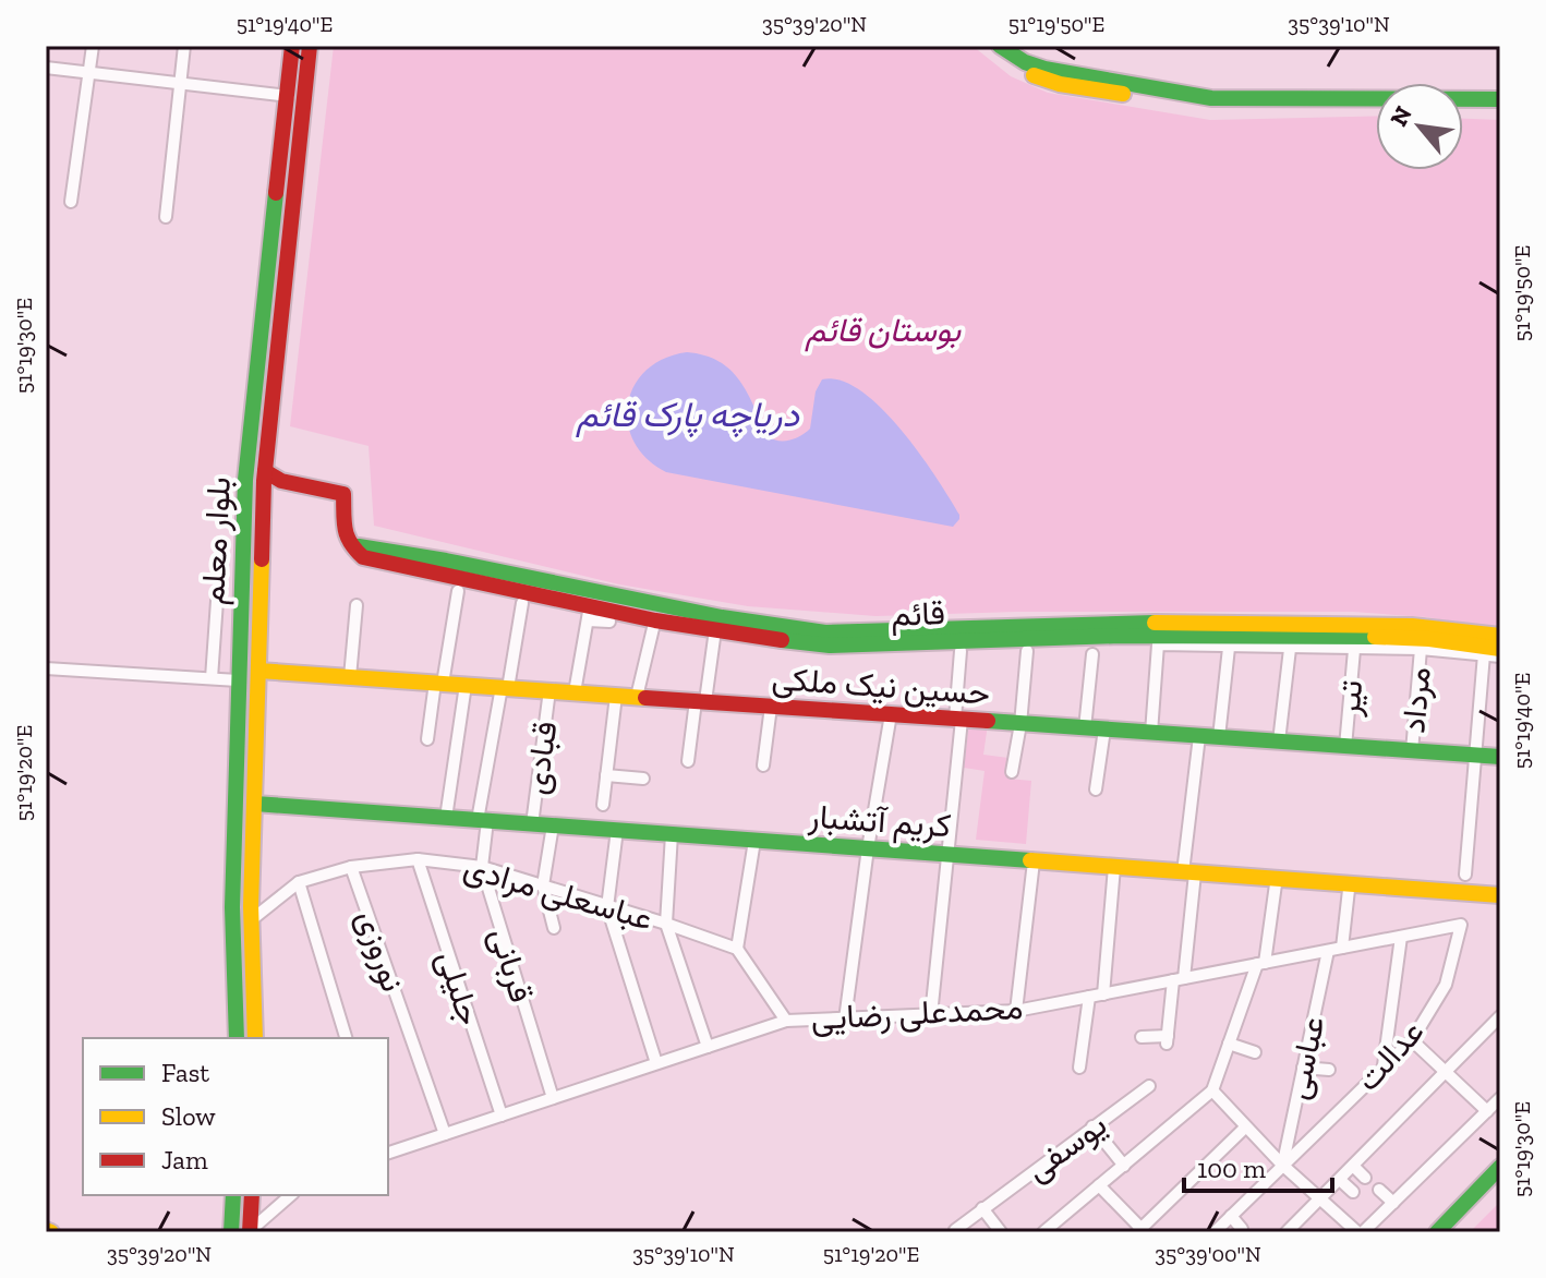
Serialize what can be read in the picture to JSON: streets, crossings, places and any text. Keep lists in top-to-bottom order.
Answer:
{
  "streets": {
    "main road": [
      "بلوار معلم",
      "قائم",
      "حسین نیک ملکی",
      "کریم آتشبار"
    ],
    "street": [
      "تیر",
      "مرداد",
      "قبادی",
      "عباسعلی مرادی",
      "نوروزی",
      "قربانی",
      "جلیلی",
      "محمدعلی رضایی",
      "عدالت",
      "عباسی",
      "یوسفی"
    ]
  },
  "crossings": [
    ["بلوار معلم", "حسین نیک ملکی"],
    ["بلوار معلم", "کریم آتشبار"],
    ["بلوار معلم", "عباسعلی مرادی"],
    ["حسین نیک ملکی", "تیر"],
    ["حسین نیک ملکی", "مرداد"],
    ["حسین نیک ملکی", "قبادی"],
    ["حسین نیک ملکی", "قربانی"],
    ["قبادی", "کریم آتشبار"],
    ["کریم آتشبار", "قربانی"],
    ["عباسعلی مرادی", "نوروزی"],
    ["عباسعلی مرادی", "قربانی"],
    ["عباسعلی مرادی", "جلیلی"],
    ["نوروزی", "محمدعلی رضایی"],
    ["قربانی", "محمدعلی رضایی"],
    ["جلیلی", "محمدعلی رضایی"],
    ["محمدعلی رضایی", "عدالت"],
    ["محمدعلی رضایی", "عباسی"],
    ["عدالت", "عباسی"]
  ],
  "water": ["دریاچه پارک قائم"],
  "parks": ["بوستان قائم"],
  "legend": ["Fast", "Slow", "Jam"],
  "scale_bar": "100 m",
  "north": "top left",
  "coordinates": [
    "51°19'40\"E",
    "35°39'20\"N",
    "51°19'50\"E",
    "35°39'10\"N",
    "51°19'30\"E",
    "51°19'20\"E",
    "35°39'00\"N"
  ]
}
